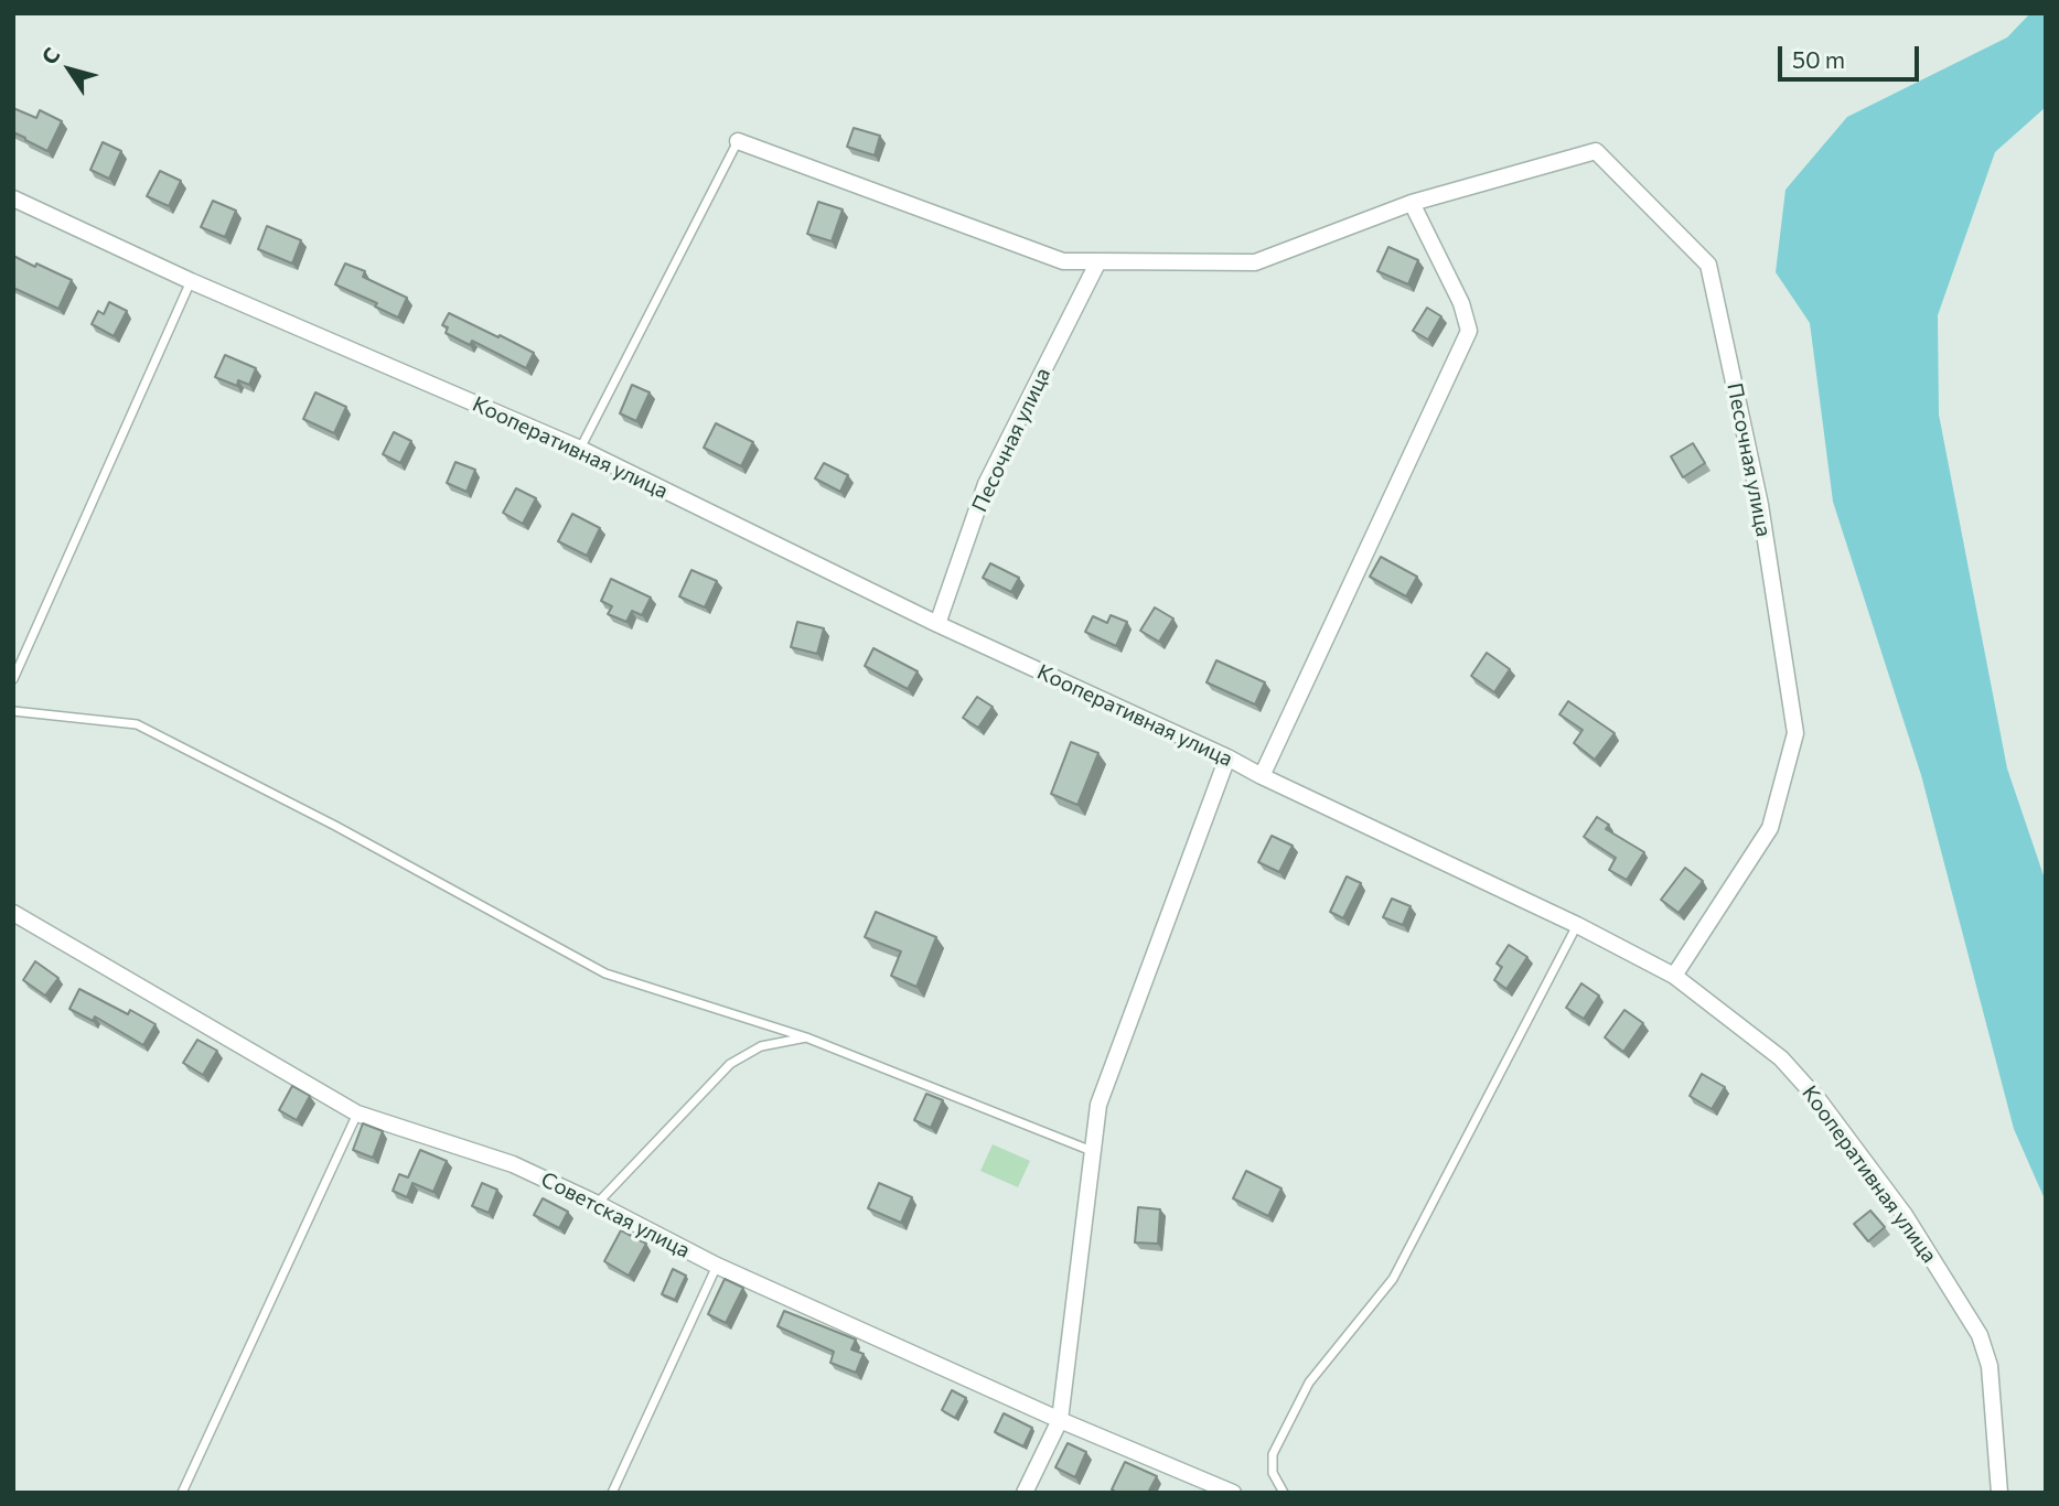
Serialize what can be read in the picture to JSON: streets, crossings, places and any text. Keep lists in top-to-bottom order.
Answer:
{
  "streets": {
    "street": ["Песочная улица", "Кооперативная улица", "Советская улица"]
  },
  "crossings": [
    ["Песочная улица", "Кооперативная улица"]
  ],
  "scale_bar": "50 m",
  "north": "top left"
}
